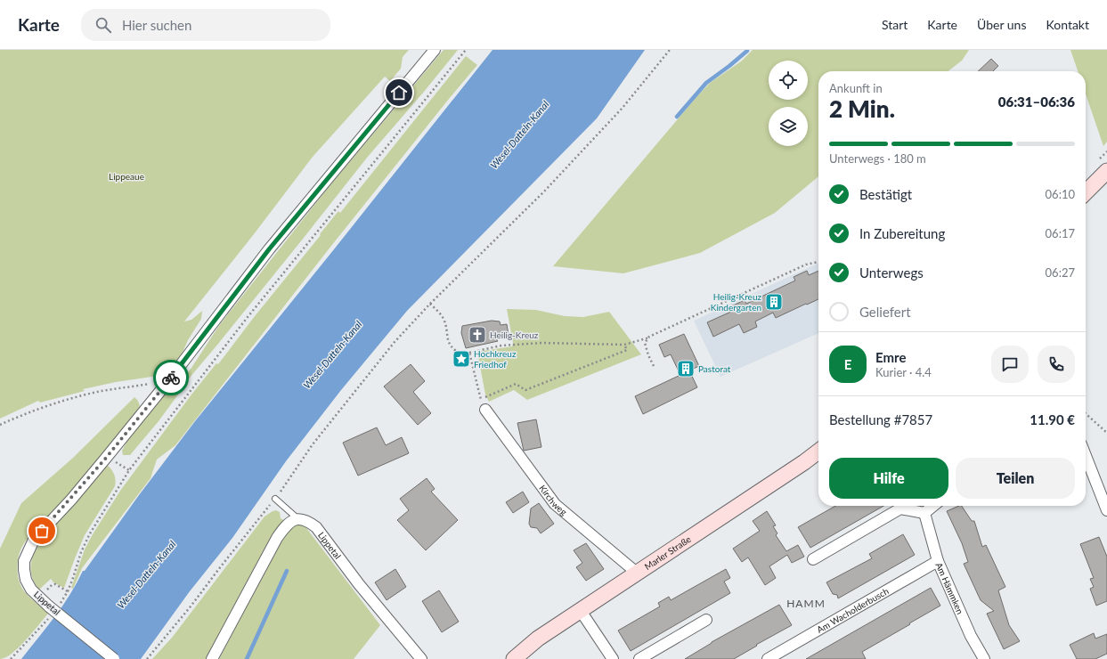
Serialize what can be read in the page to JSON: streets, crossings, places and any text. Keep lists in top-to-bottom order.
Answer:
{
  "streets": {
    "main road": ["Marler Straße"],
    "street": [
      "Kirchweg",
      "Lippetal",
      "Am Hämmken",
      "Am Wacholderbusch"
    ]
  },
  "crossings": [
    ["Kirchweg", "Marler Straße"],
    ["Am Hämmken", "Am Wacholderbusch"]
  ],
  "districts": ["HAMM"],
  "water": ["Wesel-Datteln-Kanal"],
  "parks": ["Lippeaue"],
  "places": {
    "building": ["Heilig-Kreuz Kindergarten", "Pastorat"],
    "church": ["Heilig-Kreuz"],
    "place": ["Hochkreuz Friedhof"]
  },
  "page": {
    "header": "Karte",
    "search": "Hier suchen",
    "nav": [
      "Start",
      "Karte",
      "Über uns",
      "Kontakt"
    ],
    "heading": ["2 Min.", "Ankunft in", "06:31–06:36"],
    "panel": [
      "Emre",
      "Kurier · 4.4",
      "Bestellung #7857",
      "11.90 €"
    ],
    "bar": "Unterwegs · 180 m",
    "list": [
      ["Bestätigt", "06:10"],
      ["In Zubereitung", "06:17"],
      ["Unterwegs", "06:27"],
      "Geliefert"
    ],
    "round": "E",
    "buttons": ["Hilfe", "Teilen"]
  }
}
